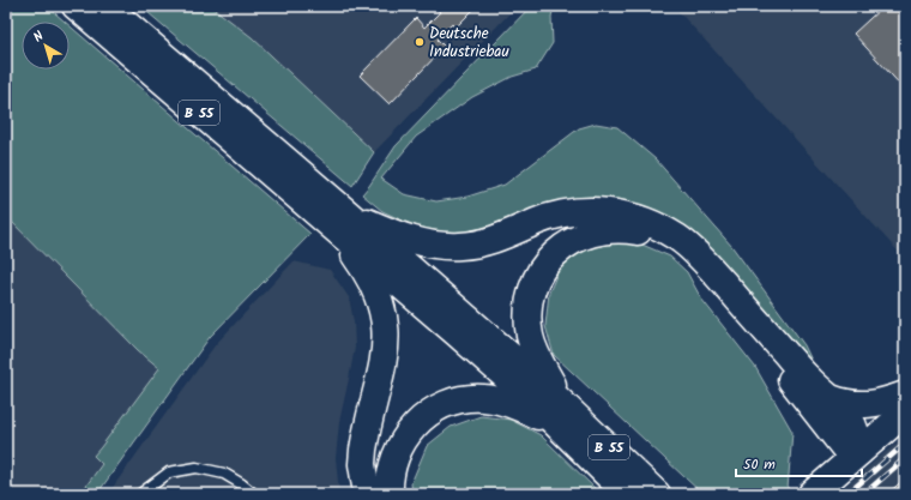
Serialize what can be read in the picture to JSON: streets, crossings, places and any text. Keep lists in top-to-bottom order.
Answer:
{
  "streets": {
    "main road": ["B 55"]
  },
  "places": ["Deutsche Industriebau"],
  "scale_bar": "50 m",
  "north": "top left"
}
